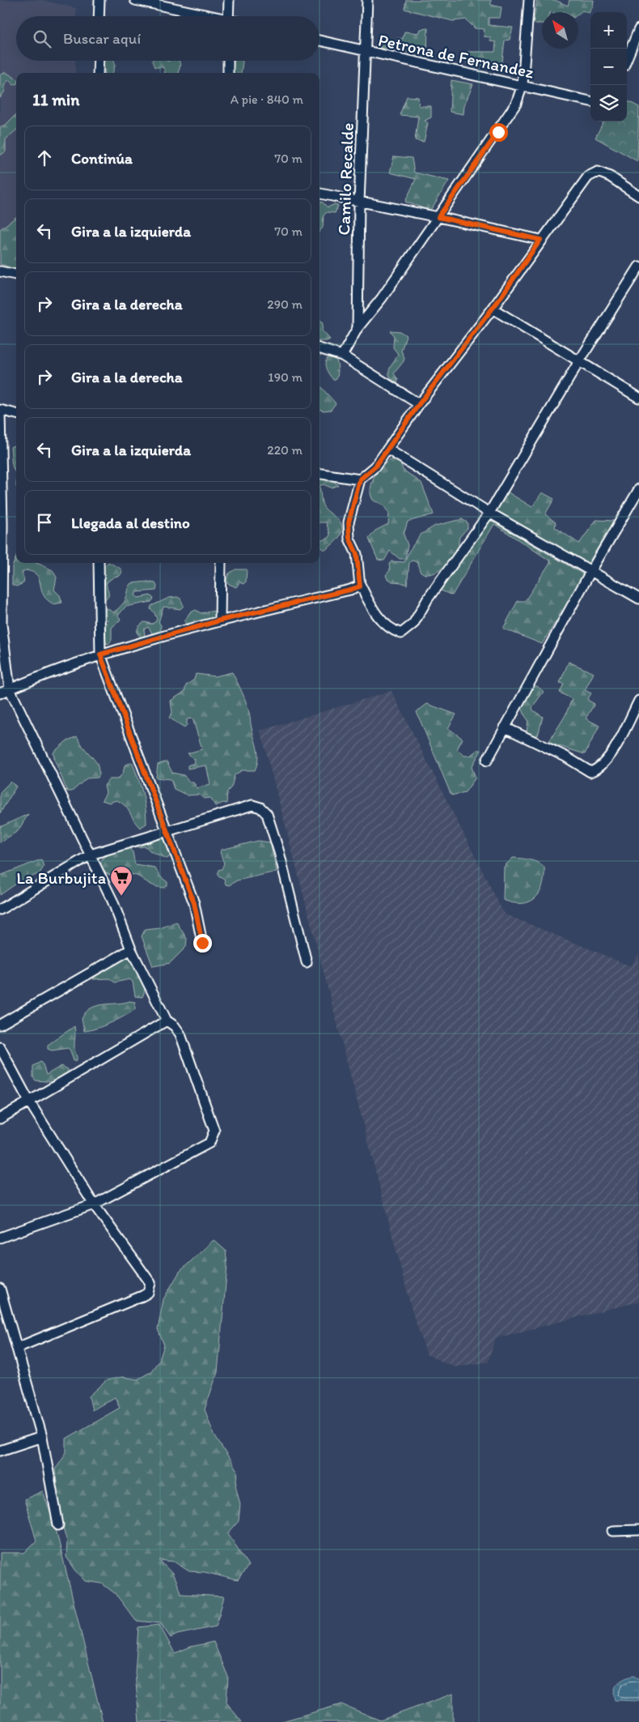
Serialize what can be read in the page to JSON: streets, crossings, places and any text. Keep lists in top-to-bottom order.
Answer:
{
  "streets": {
    "street": ["Petrona de Fernandez", "Camilo Recalde"]
  },
  "crossings": [
    ["Petrona de Fernandez", "Camilo Recalde"]
  ],
  "places": {
    "supermarket": ["La Burbujita"]
  },
  "north": "top left",
  "page": {
    "map_buttons": ["+", "−"],
    "search": "Buscar aquí",
    "heading": ["11 min", "A pie · 840 m"],
    "list": [
      ["Continúa", "70 m"],
      ["Gira a la izquierda", "70 m"],
      ["Gira a la derecha", "290 m"],
      ["Gira a la derecha", "190 m"],
      ["Gira a la izquierda", "220 m"],
      "Llegada al destino"
    ]
  }
}
